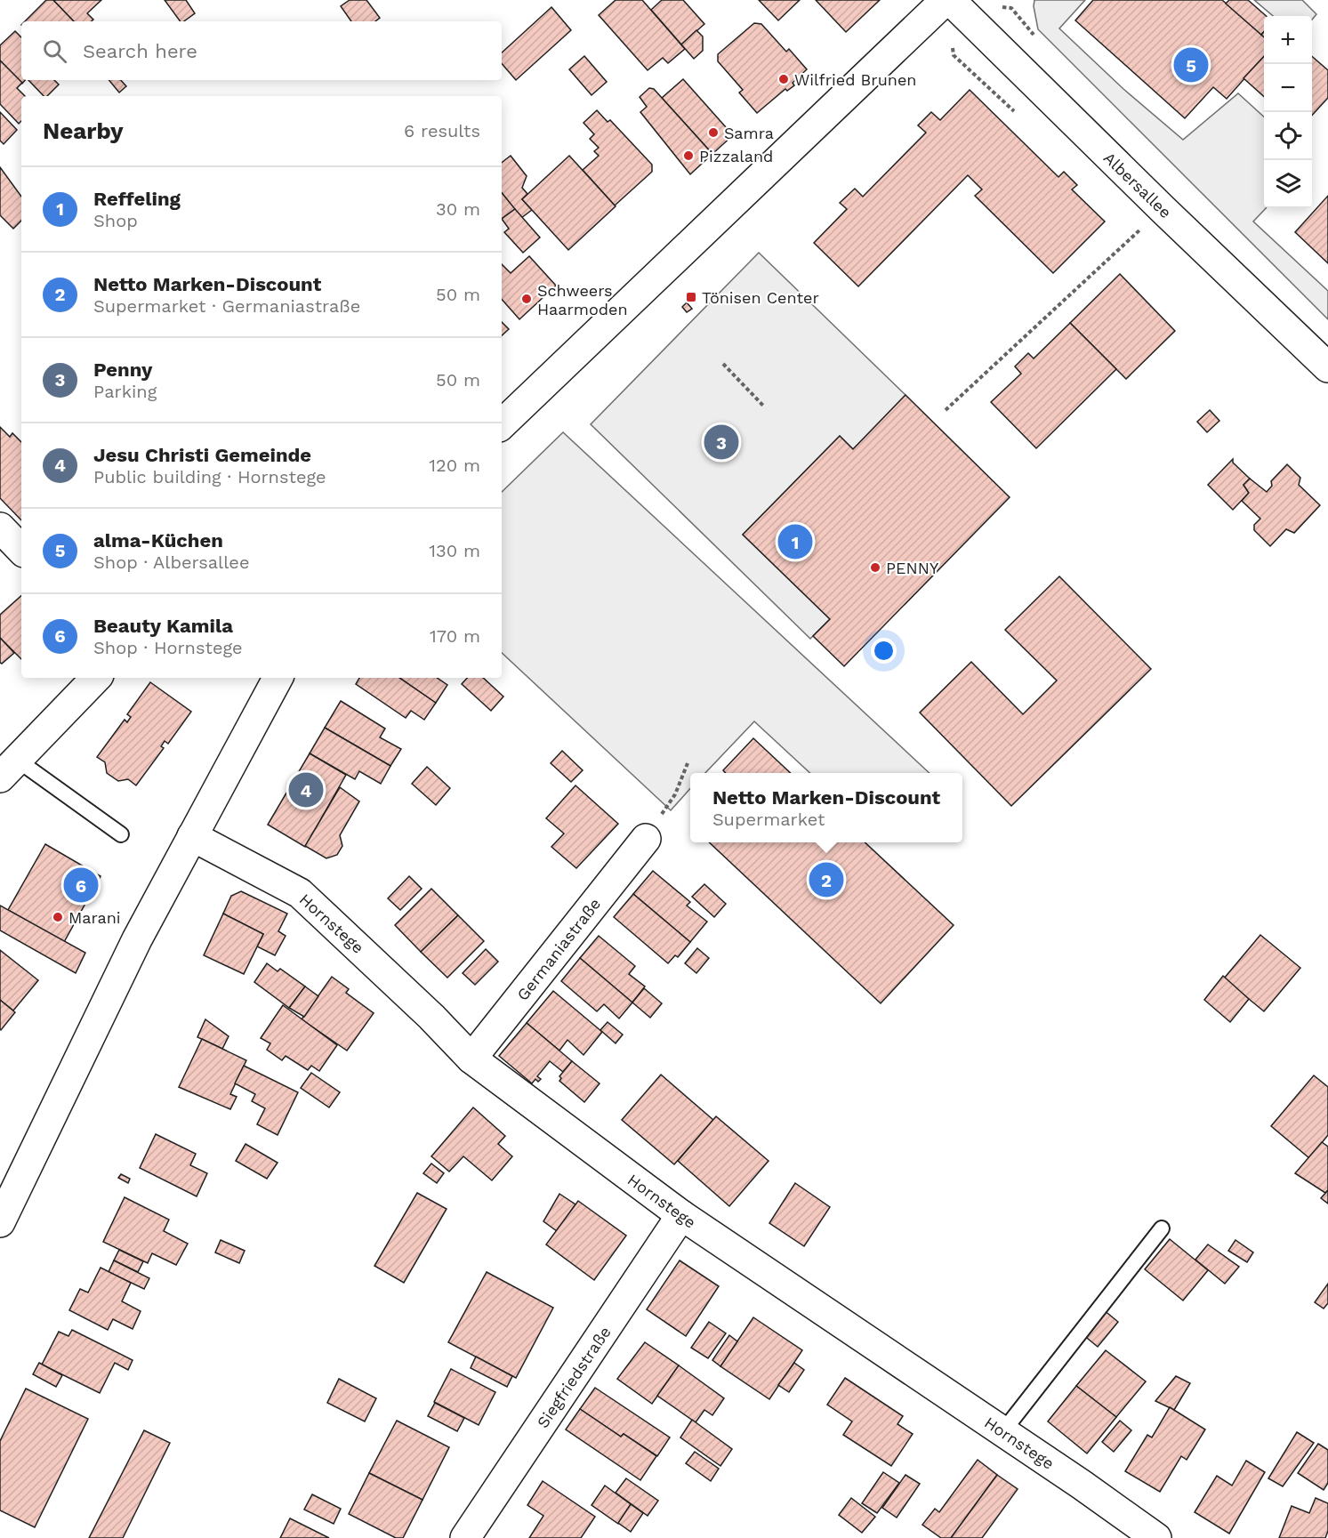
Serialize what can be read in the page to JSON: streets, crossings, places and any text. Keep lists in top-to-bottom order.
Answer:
{
  "streets": {
    "street": [
      "Albersallee",
      "Hornstege",
      "Germaniastraße",
      "Siegfriedstraße"
    ]
  },
  "crossings": [
    ["Hornstege", "Germaniastraße"],
    ["Hornstege", "Siegfriedstraße"]
  ],
  "places": {
    "other": [
      "Wilfried Brunen",
      "Samra",
      "Pizzaland",
      "Schweers Haarmoden",
      "PENNY",
      "Marani"
    ],
    "transit": ["Tönisen Center"]
  },
  "page": {
    "map_buttons": ["+", "−"],
    "search": "Search here",
    "pins": [
      "5",
      "3",
      "1",
      "4",
      "2",
      "6"
    ],
    "heading": ["Nearby", "6 results"],
    "list": [
      {
        "mark": "1",
        "name": "Reffeling",
        "note": "Shop",
        "value": "30 m"
      },
      {
        "mark": "2",
        "name": "Netto Marken-Discount",
        "note": "Supermarket · Germaniastraße",
        "value": "50 m"
      },
      {
        "mark": "3",
        "name": "Penny",
        "note": "Parking",
        "value": "50 m"
      },
      {
        "mark": "4",
        "name": "Jesu Christi Gemeinde",
        "note": "Public building · Hornstege",
        "value": "120 m"
      },
      {
        "mark": "5",
        "name": "alma-Küchen",
        "note": "Shop · Albersallee",
        "value": "130 m"
      },
      {
        "mark": "6",
        "name": "Beauty Kamila",
        "note": "Shop · Hornstege",
        "value": "170 m"
      }
    ],
    "popup": ["Netto Marken-Discount", "Supermarket"]
  }
}
